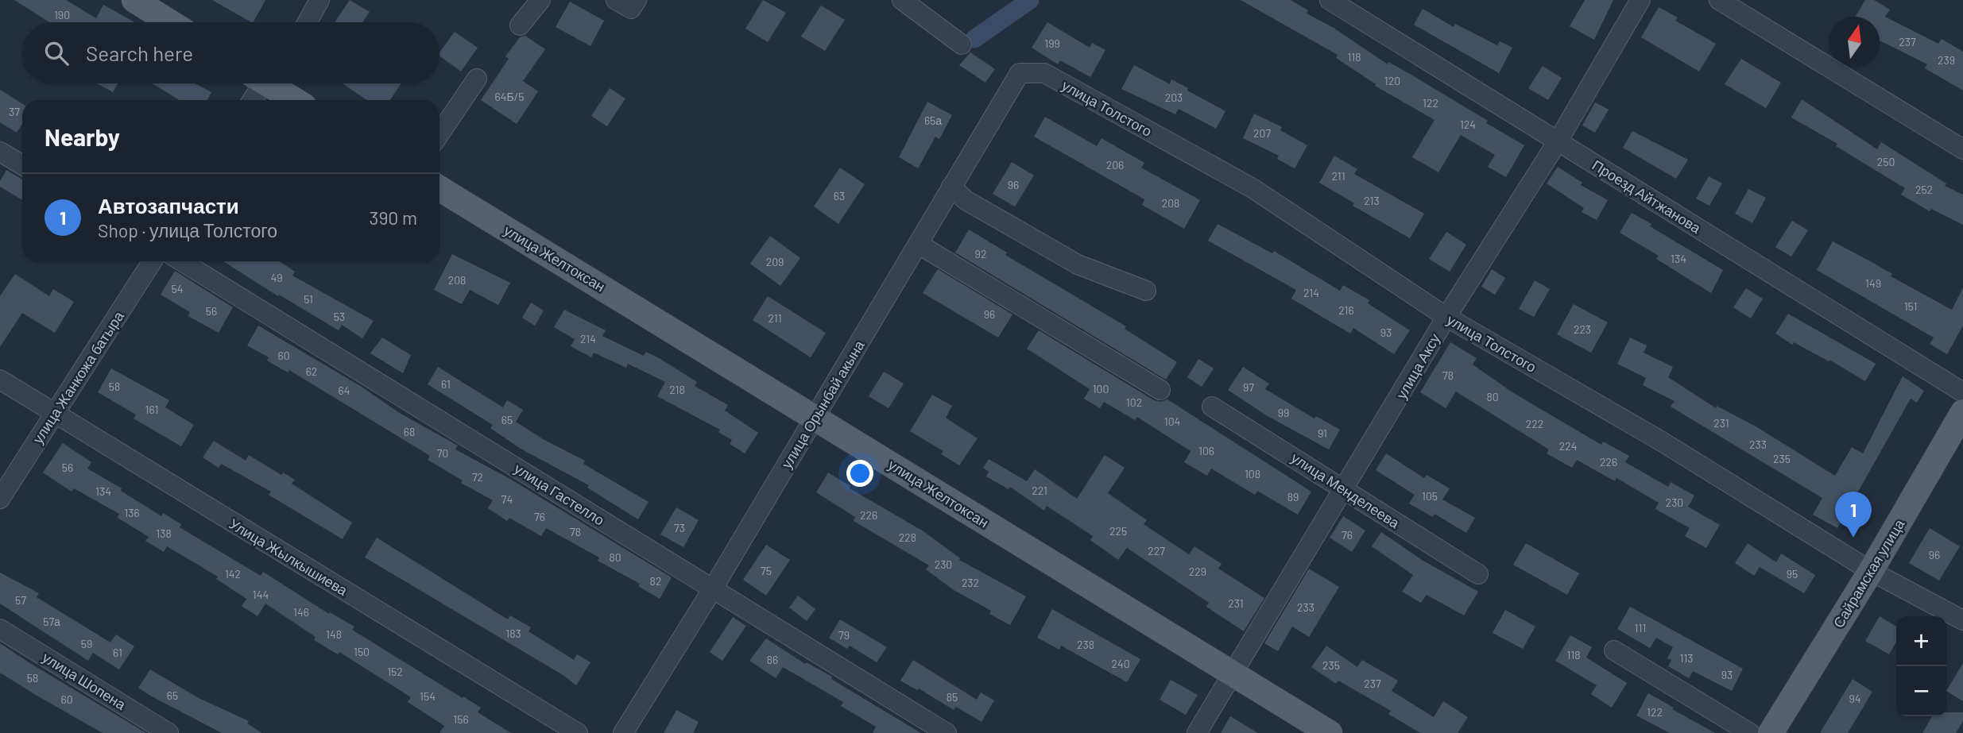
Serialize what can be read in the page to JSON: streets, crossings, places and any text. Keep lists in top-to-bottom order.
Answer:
{
  "streets": {
    "main road": ["улица Желтоксан", "Сайрамская улица"],
    "street": [
      "улица Толстого",
      "Проезд Айтжанова",
      "улица Аксу",
      "улица Жанкожа батыра",
      "улица Орынбай акына",
      "улица Менделеева",
      "улица Гастелло",
      "Улица Жылкышиева",
      "улица Шопена"
    ]
  },
  "crossings": [
    ["улица Толстого", "улица Аксу"],
    ["улица Толстого", "улица Орынбай акына"],
    ["улица Толстого", "Сайрамская улица"],
    ["Проезд Айтжанова", "улица Аксу"],
    ["улица Желтоксан", "улица Аксу"],
    ["улица Желтоксан", "улица Орынбай акына"],
    ["улица Аксу", "улица Менделеева"],
    ["улица Жанкожа батыра", "Улица Жылкышиева"],
    ["улица Орынбай акына", "улица Гастелло"]
  ],
  "house_numbers": [
    "190",
    "237",
    "199",
    "118",
    "239",
    "120",
    "64Б/5",
    "203",
    "122",
    "37",
    "65а",
    "124",
    "207",
    "250",
    "206",
    "211",
    "96",
    "252",
    "63",
    "213",
    "208",
    "92",
    "134",
    "209",
    "49",
    "208",
    "149",
    "54",
    "214",
    "51",
    "151",
    "216",
    "56",
    "96",
    "53",
    "211",
    "223",
    "93",
    "214",
    "60",
    "62",
    "78",
    "61",
    "58",
    "97",
    "100",
    "218",
    "64",
    "80",
    "102",
    "161",
    "99",
    "65",
    "104",
    "231",
    "222",
    "68",
    "91",
    "233",
    "224",
    "106",
    "70",
    "235",
    "226",
    "56",
    "108",
    "72",
    "221",
    "134",
    "105",
    "89",
    "74",
    "230",
    "136",
    "226",
    "76",
    "73",
    "225",
    "78",
    "138",
    "76",
    "228",
    "227",
    "96",
    "80",
    "230",
    "75",
    "229",
    "142",
    "95",
    "82",
    "232",
    "144",
    "57",
    "231",
    "233",
    "146",
    "57а",
    "111",
    "183",
    "148",
    "79",
    "59",
    "238",
    "150",
    "61",
    "118",
    "113",
    "86",
    "240",
    "235",
    "152",
    "93",
    "58",
    "237",
    "65",
    "154",
    "85",
    "94",
    "60",
    "122",
    "156"
  ],
  "north": "top",
  "page": {
    "search": "Search here",
    "heading": "Nearby",
    "list": [
      {
        "mark": "1",
        "name": "Автозапчасти",
        "note": "Shop · улица Толстого",
        "value": "390 m"
      }
    ],
    "pins": "1",
    "map_buttons": ["+", "−"]
  }
}
